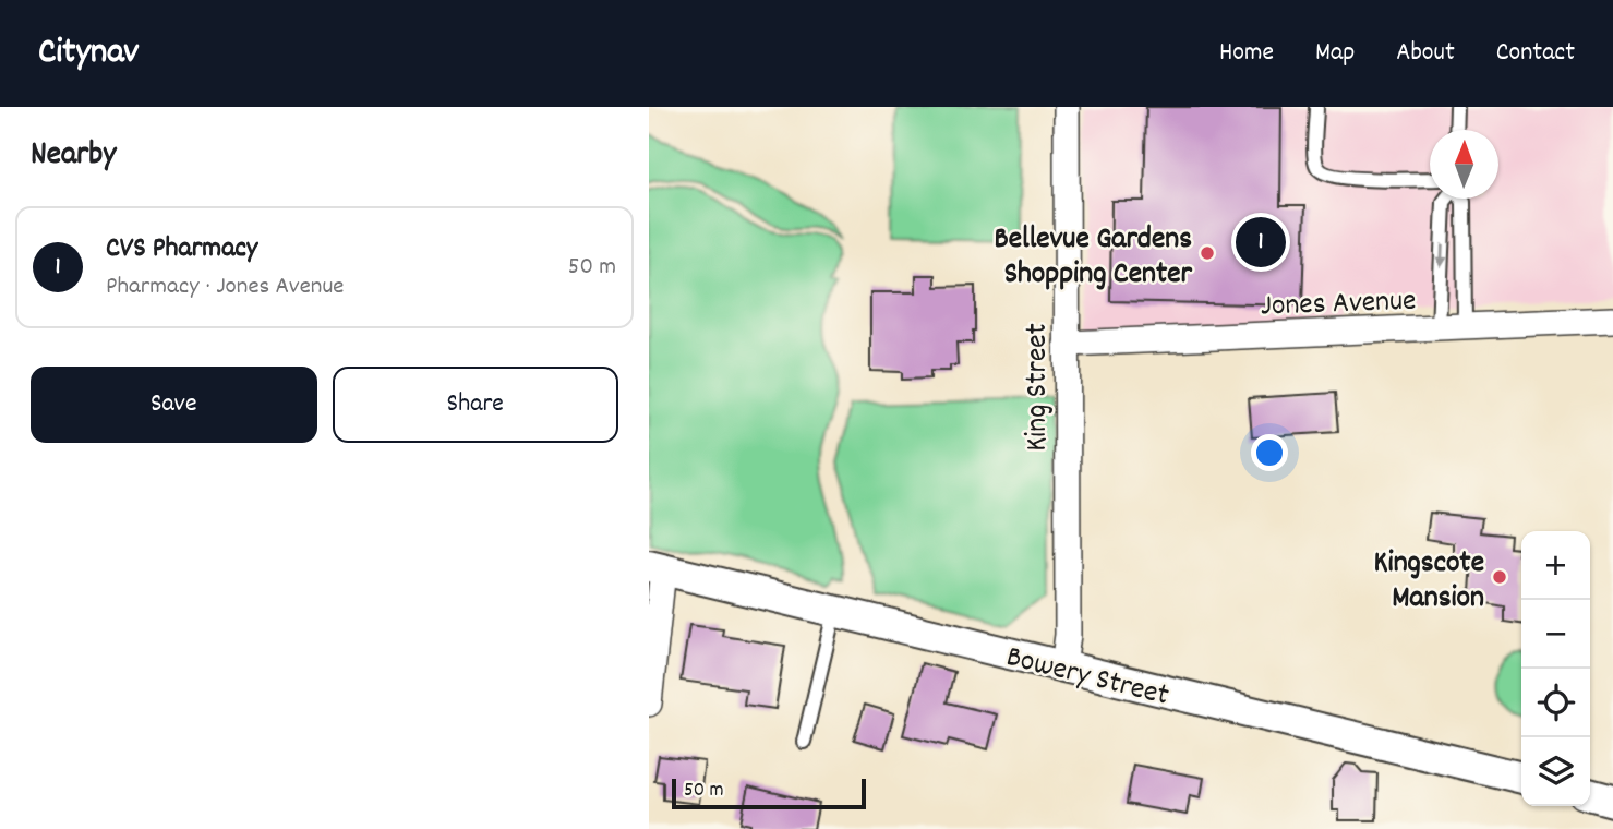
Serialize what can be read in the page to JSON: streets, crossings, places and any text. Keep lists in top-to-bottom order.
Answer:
{
  "streets": {
    "street": ["Jones Avenue", "King Street", "Bowery Street"]
  },
  "crossings": [
    ["Jones Avenue", "King Street"],
    ["King Street", "Bowery Street"]
  ],
  "places": ["Bellevue Gardens Shopping Center", "Kingscote Mansion"],
  "scale_bar": "50 m",
  "north": "top",
  "page": {
    "header": "Citynav",
    "nav": [
      "Home",
      "Map",
      "About",
      "Contact"
    ],
    "heading": "Nearby",
    "list": [
      {
        "mark": "1",
        "name": "CVS Pharmacy",
        "note": "Pharmacy · Jones Avenue",
        "value": "50 m"
      }
    ],
    "pins": "1",
    "buttons": ["Save", "Share"],
    "map_buttons": ["+", "−"],
    "scale": "50 m"
  }
}
